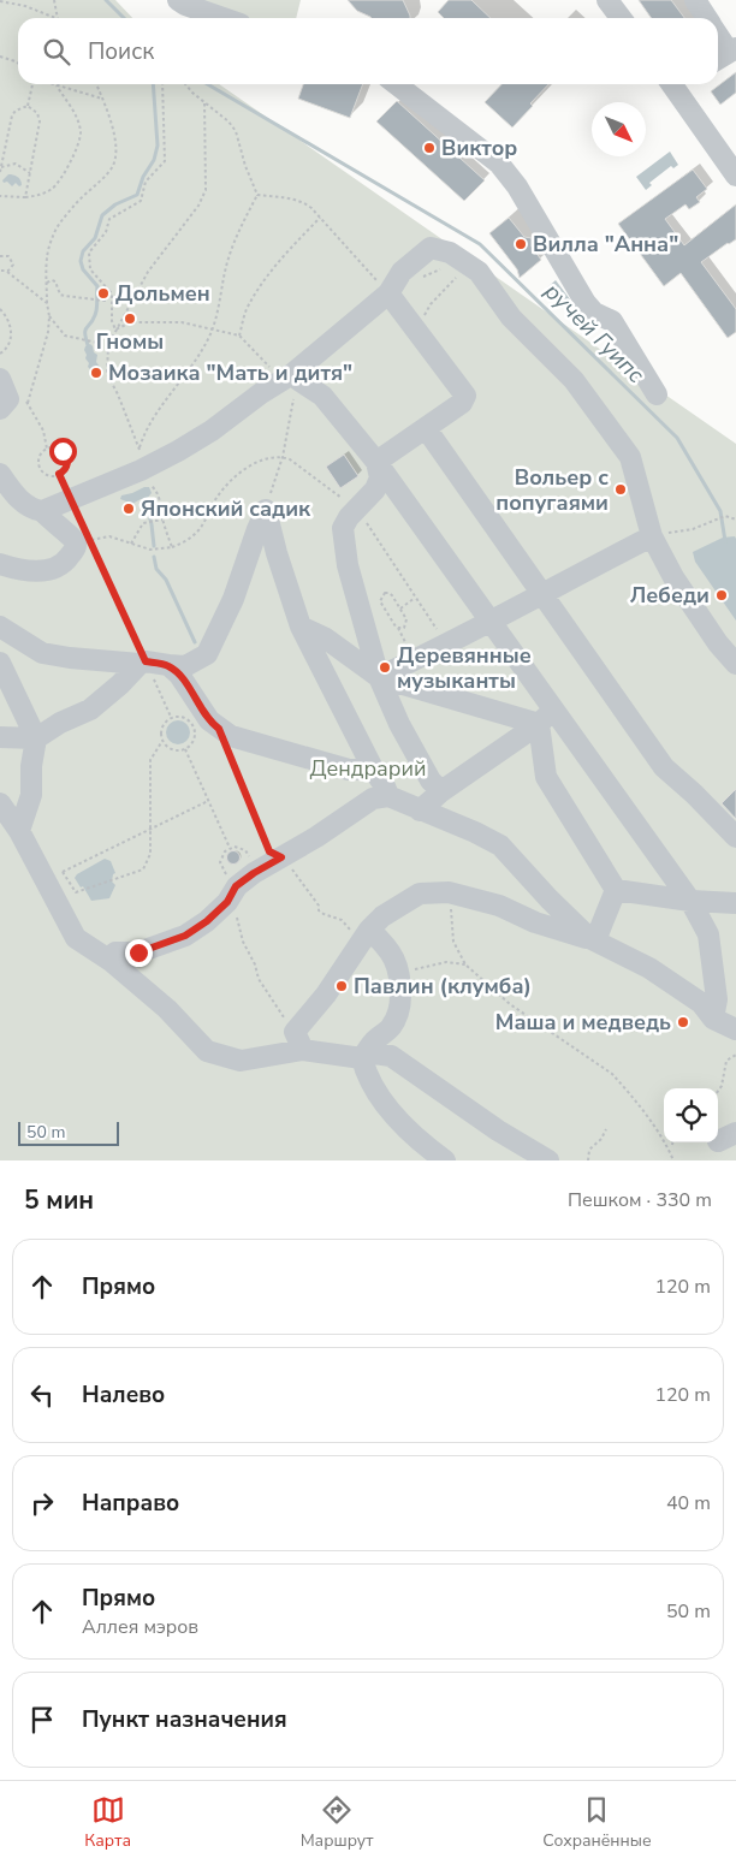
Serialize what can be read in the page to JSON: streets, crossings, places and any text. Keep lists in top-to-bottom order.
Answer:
{
  "water": ["ручей Гуипс"],
  "parks": ["Дендрарий"],
  "places": [
    "Виктор",
    "Вилла \"Анна\"",
    "Дольмен",
    "Гномы",
    "Мозаика \"Мать и дитя\"",
    "Вольер с попугаями",
    "Японский садик",
    "Лебеди",
    "Деревянные музыканты",
    "Павлин (клумба)",
    "Маша и медведь"
  ],
  "scale_bar": "50 m",
  "north": "bottom right",
  "page": {
    "search": "Поиск",
    "scale": "50 m",
    "heading": ["5 мин", "Пешком · 330 m"],
    "list": [
      ["Прямо", "120 m"],
      ["Налево", "120 m"],
      ["Направо", "40 m"],
      ["Прямо", "Аллея мэров", "50 m"],
      "Пункт назначения"
    ],
    "nav": ["Карта", "Маршрут", "Сохранённые"]
  }
}
